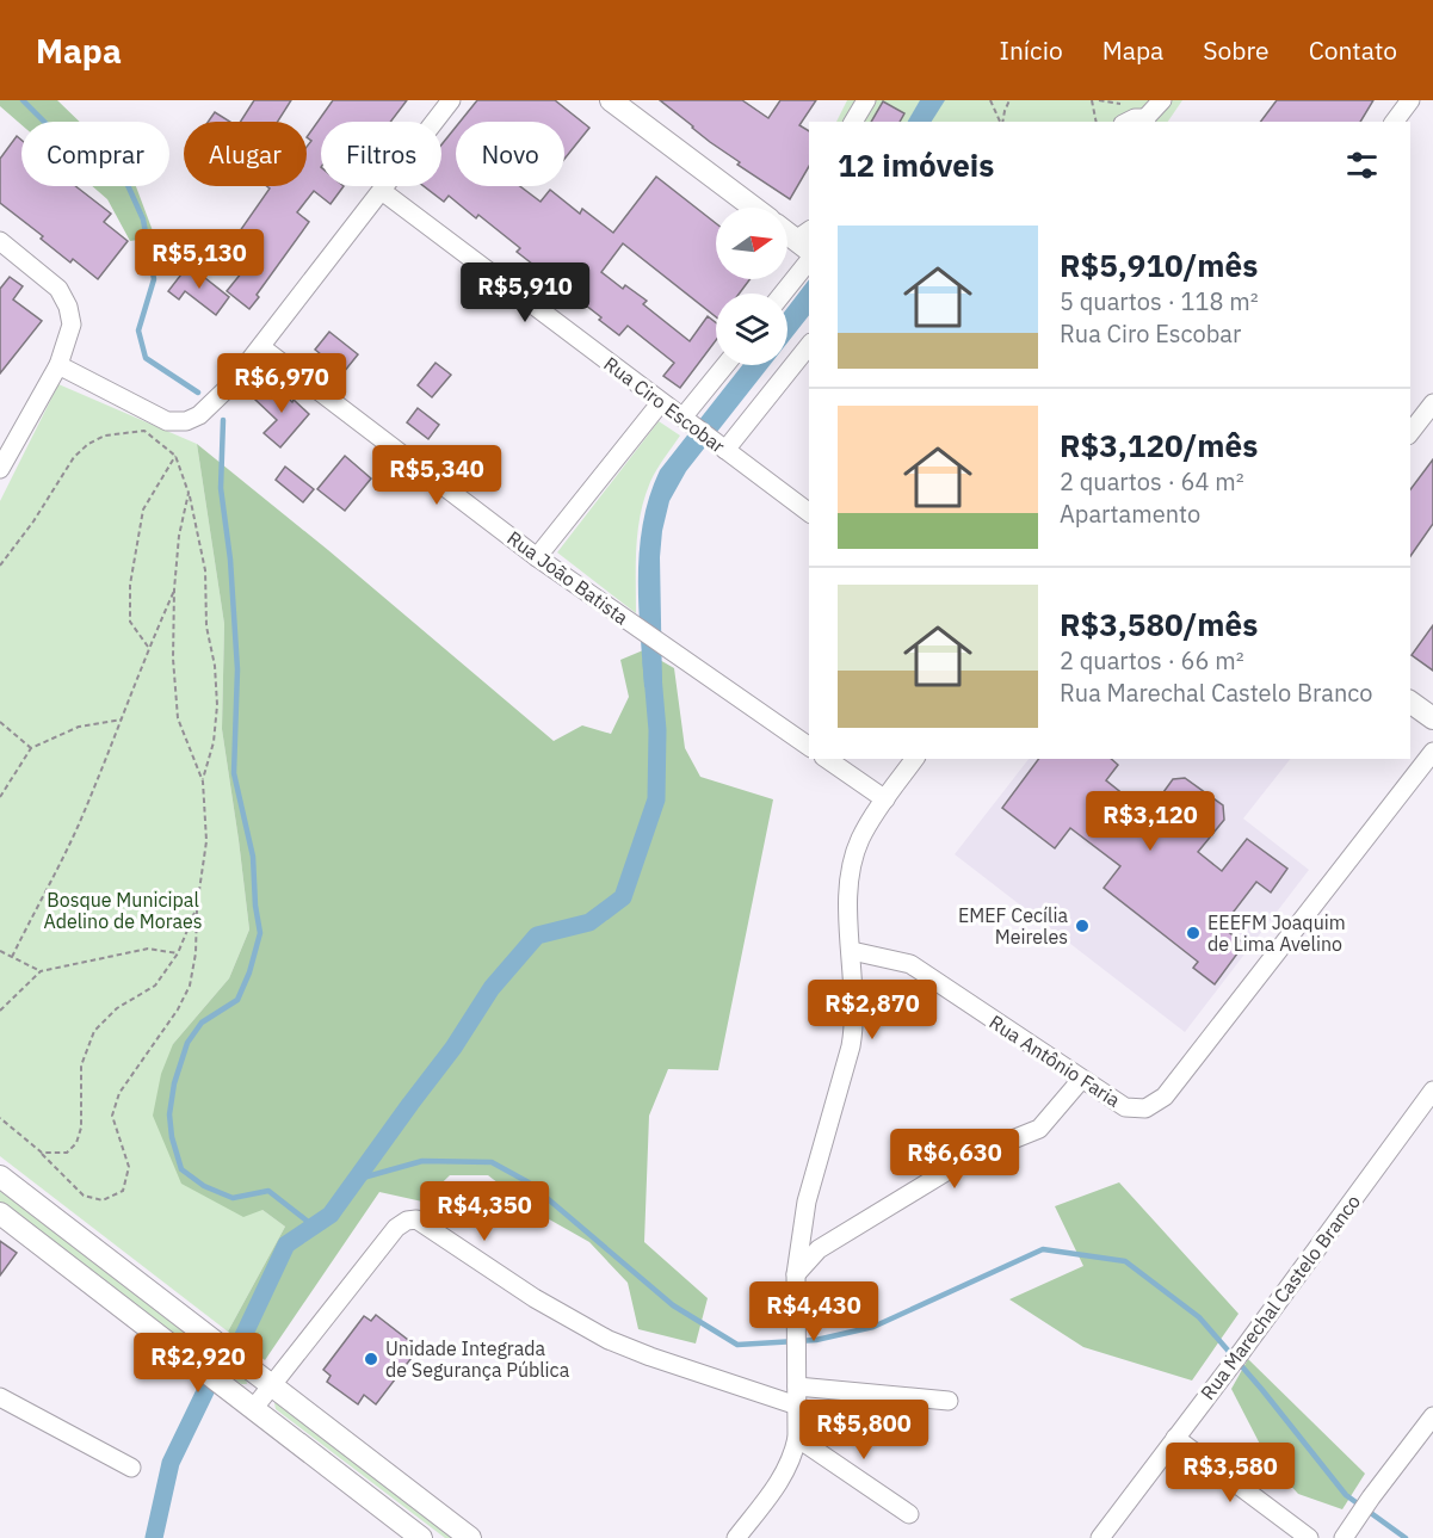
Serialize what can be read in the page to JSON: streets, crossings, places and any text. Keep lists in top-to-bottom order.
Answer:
{
  "streets": {
    "street": [
      "Rua Ciro Escobar",
      "Rua João Batista",
      "Rua Antônio Faria",
      "Rua Marechal Castelo Branco"
    ]
  },
  "parks": ["Bosque Municipal Adelino de Moraes"],
  "places": ["EMEF Cecília Meireles", "EEEFM Joaquim de Lima Avelino", "Unidade Integrada de Segurança Pública"],
  "north": "right",
  "page": {
    "header": "Mapa",
    "nav": [
      "Início",
      "Mapa",
      "Sobre",
      "Contato"
    ],
    "chip": [
      "Comprar",
      "Alugar",
      "Filtros",
      "Novo"
    ],
    "heading": "12 imóveis",
    "list": [
      {
        "name": "R$5,910/mês",
        "note": "5 quartos · 118 m² · Rua Ciro Escobar"
      },
      {
        "name": "R$3,120/mês",
        "note": "2 quartos · 64 m² · Apartamento"
      },
      {
        "name": "R$3,580/mês",
        "note": "2 quartos · 66 m² · Rua Marechal Castelo Branco"
      }
    ],
    "price": [
      "R$5,130",
      "R$5,910",
      "R$6,970",
      "R$5,340",
      "R$3,120",
      "R$2,870",
      "R$6,630",
      "R$4,350",
      "R$4,430",
      "R$2,920",
      "R$5,800",
      "R$3,580"
    ]
  }
}
